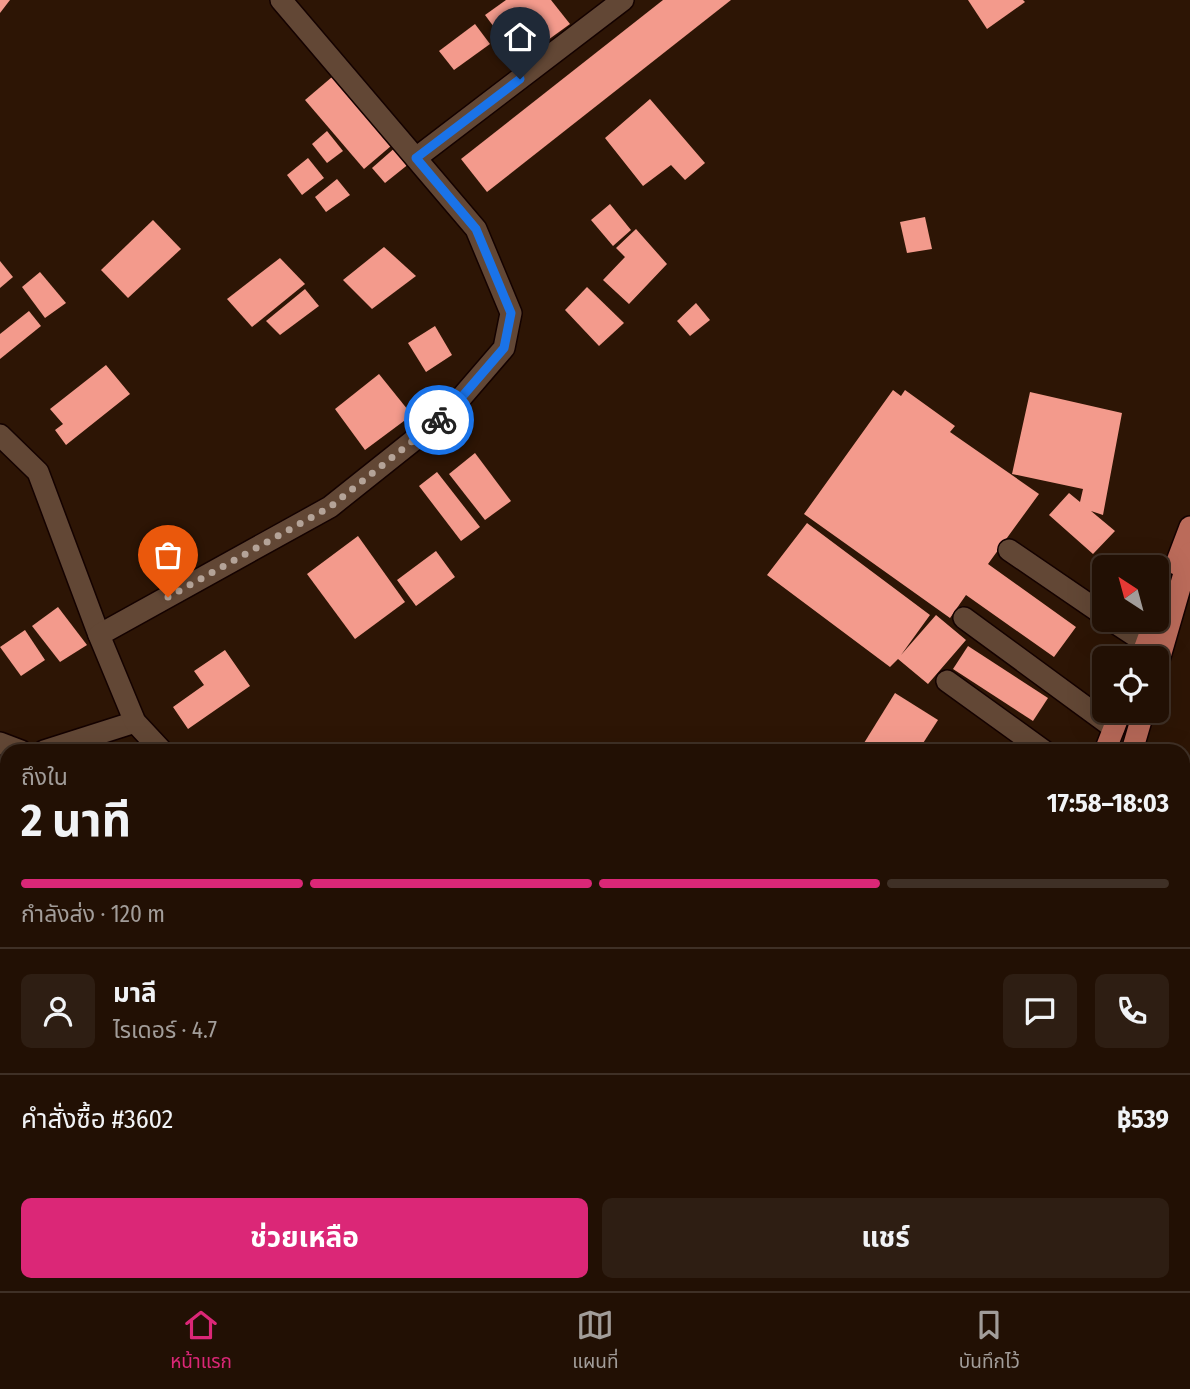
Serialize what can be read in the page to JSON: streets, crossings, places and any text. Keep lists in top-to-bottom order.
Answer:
{
  "north": "top left",
  "page": {
    "heading": ["2 นาที", "ถึงใน", "17:58–18:03"],
    "panel": [
      "มาลี",
      "ไรเดอร์ · 4.7",
      "คำสั่งซื้อ #3602",
      "฿539"
    ],
    "bar": "กำลังส่ง · 120 m",
    "buttons": ["ช่วยเหลือ", "แชร์"],
    "tabs": ["หน้าแรก", "แผนที่", "บันทึกไว้"]
  }
}
